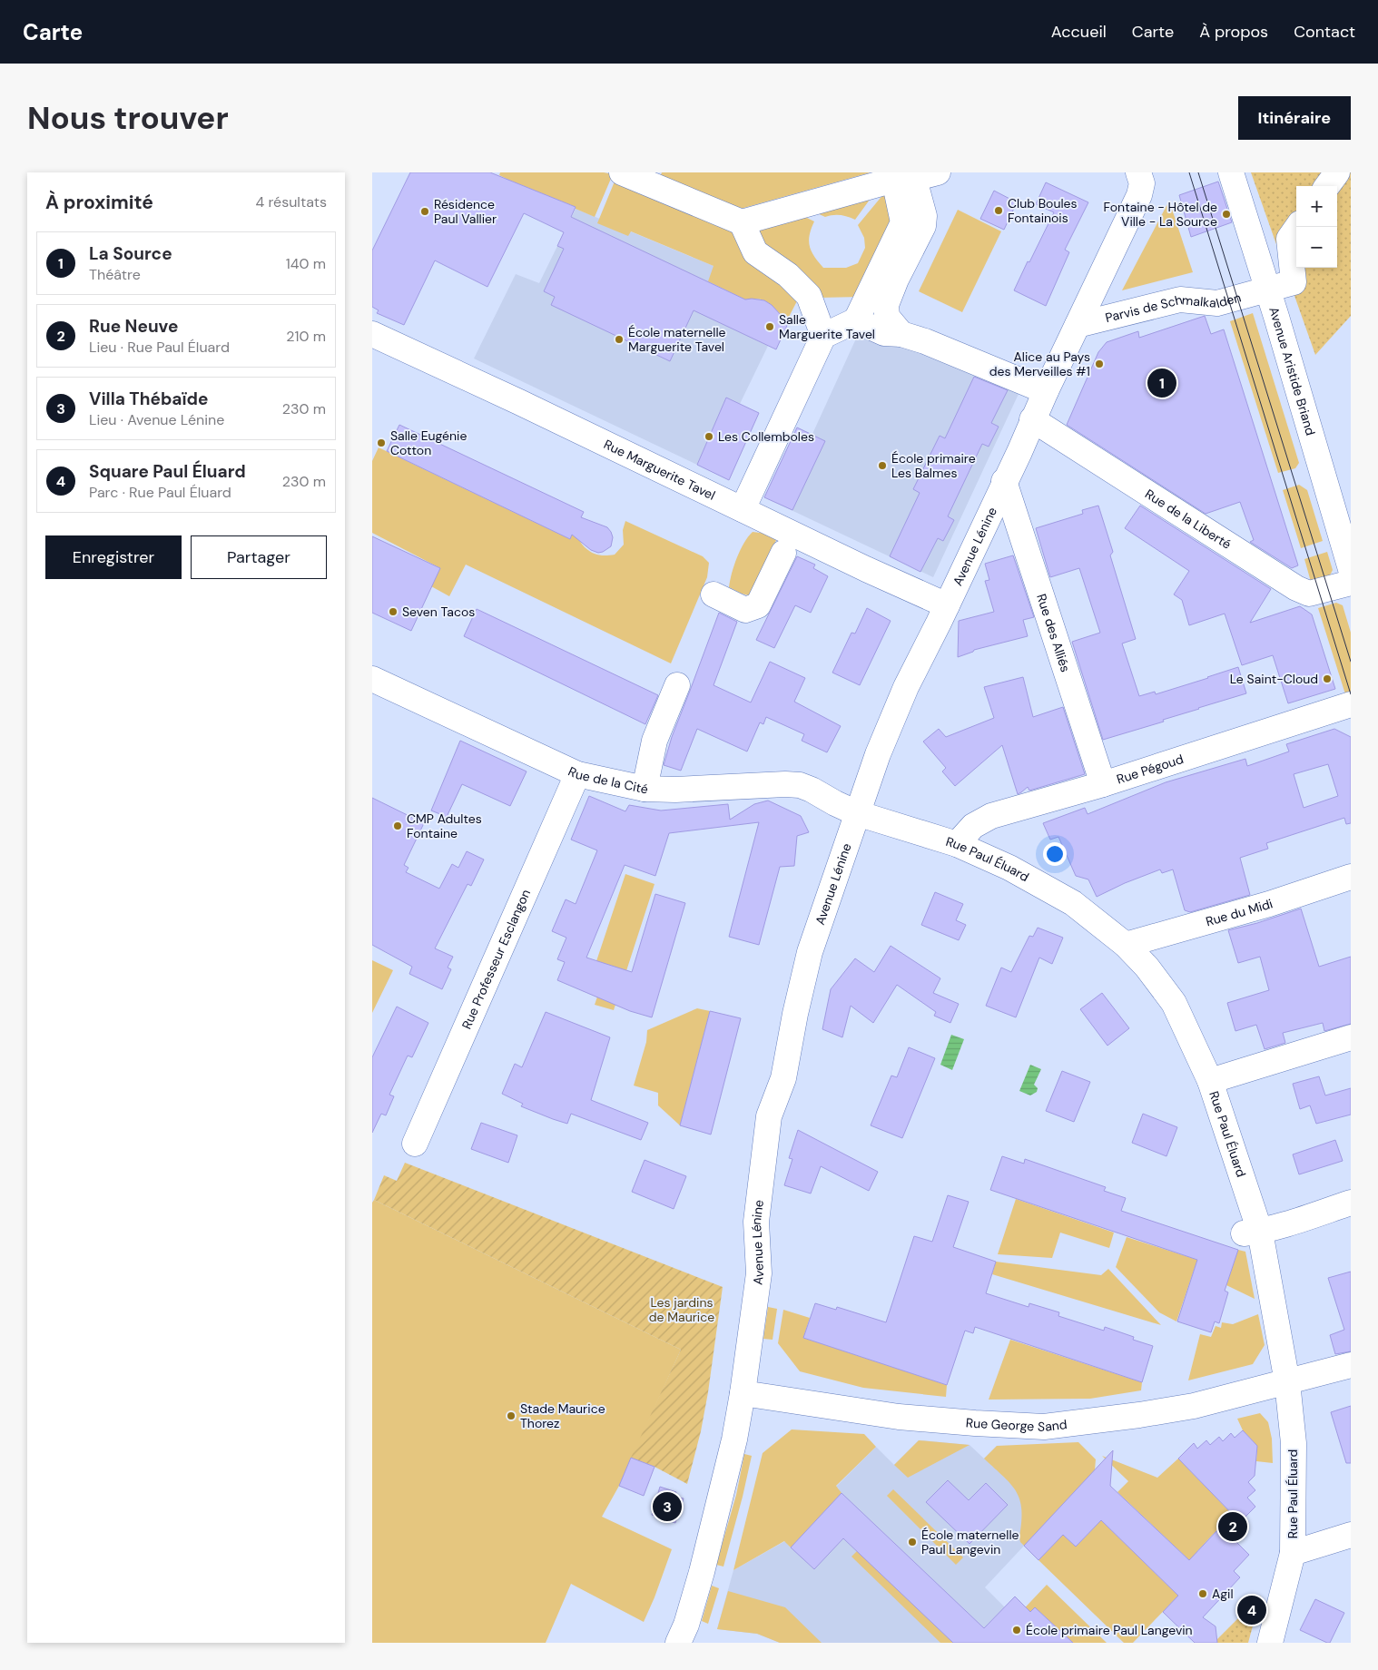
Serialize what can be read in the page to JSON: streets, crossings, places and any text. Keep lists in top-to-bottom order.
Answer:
{
  "streets": {
    "street": [
      "Parvis de Schmalkalden",
      "Avenue Aristide Briand",
      "Rue Marguerite Tavel",
      "Rue de la Liberté",
      "Avenue Lénine",
      "Rue des Alliés",
      "Rue Pégoud",
      "Rue de la Cité",
      "Rue Paul Éluard",
      "Rue du Midi",
      "Rue Professeur Esclangon",
      "Rue George Sand"
    ]
  },
  "crossings": [
    ["Parvis de Schmalkalden", "Avenue Aristide Briand"],
    ["Parvis de Schmalkalden", "Avenue Lénine"],
    ["Rue Marguerite Tavel", "Avenue Lénine"],
    ["Rue de la Liberté", "Avenue Lénine"],
    ["Avenue Lénine", "Rue des Alliés"],
    ["Avenue Lénine", "Rue de la Cité"],
    ["Avenue Lénine", "Rue Paul Éluard"],
    ["Avenue Lénine", "Rue George Sand"],
    ["Rue des Alliés", "Rue Pégoud"],
    ["Rue Pégoud", "Rue Paul Éluard"],
    ["Rue de la Cité", "Rue Paul Éluard"],
    ["Rue de la Cité", "Rue Professeur Esclangon"],
    ["Rue Paul Éluard", "Rue du Midi"],
    ["Rue Paul Éluard", "Rue George Sand"]
  ],
  "parks": ["Les jardins de Maurice"],
  "places": [
    "Club Boules Fontainois",
    "Résidence Paul Vallier",
    "Fontaine - Hôtel de Ville - La Source",
    "Salle Marguerite Tavel",
    "École maternelle Marguerite Tavel",
    "Alice au Pays des Merveilles #1",
    "Les Collemboles",
    "Salle Eugénie Cotton",
    "École primaire Les Balmes",
    "Seven Tacos",
    "Le Saint-Cloud",
    "CMP Adultes Fontaine",
    "Stade Maurice Thorez",
    "École maternelle Paul Langevin",
    "Agil",
    "École primaire Paul Langevin"
  ],
  "page": {
    "header": "Carte",
    "nav": [
      "Accueil",
      "Carte",
      "À propos",
      "Contact"
    ],
    "buttons": [
      "Itinéraire",
      ["Enregistrer", "Partager"]
    ],
    "title": "Nous trouver",
    "heading": ["À proximité", "4 résultats"],
    "map_buttons": ["+", "−"],
    "list": [
      {
        "mark": "1",
        "name": "La Source",
        "note": "Théâtre",
        "value": "140 m"
      },
      {
        "mark": "2",
        "name": "Rue Neuve",
        "note": "Lieu · Rue Paul Éluard",
        "value": "210 m"
      },
      {
        "mark": "3",
        "name": "Villa Thébaïde",
        "note": "Lieu · Avenue Lénine",
        "value": "230 m"
      },
      {
        "mark": "4",
        "name": "Square Paul Éluard",
        "note": "Parc · Rue Paul Éluard",
        "value": "230 m"
      }
    ],
    "pins": [
      "1",
      "3",
      "2",
      "4"
    ]
  }
}
